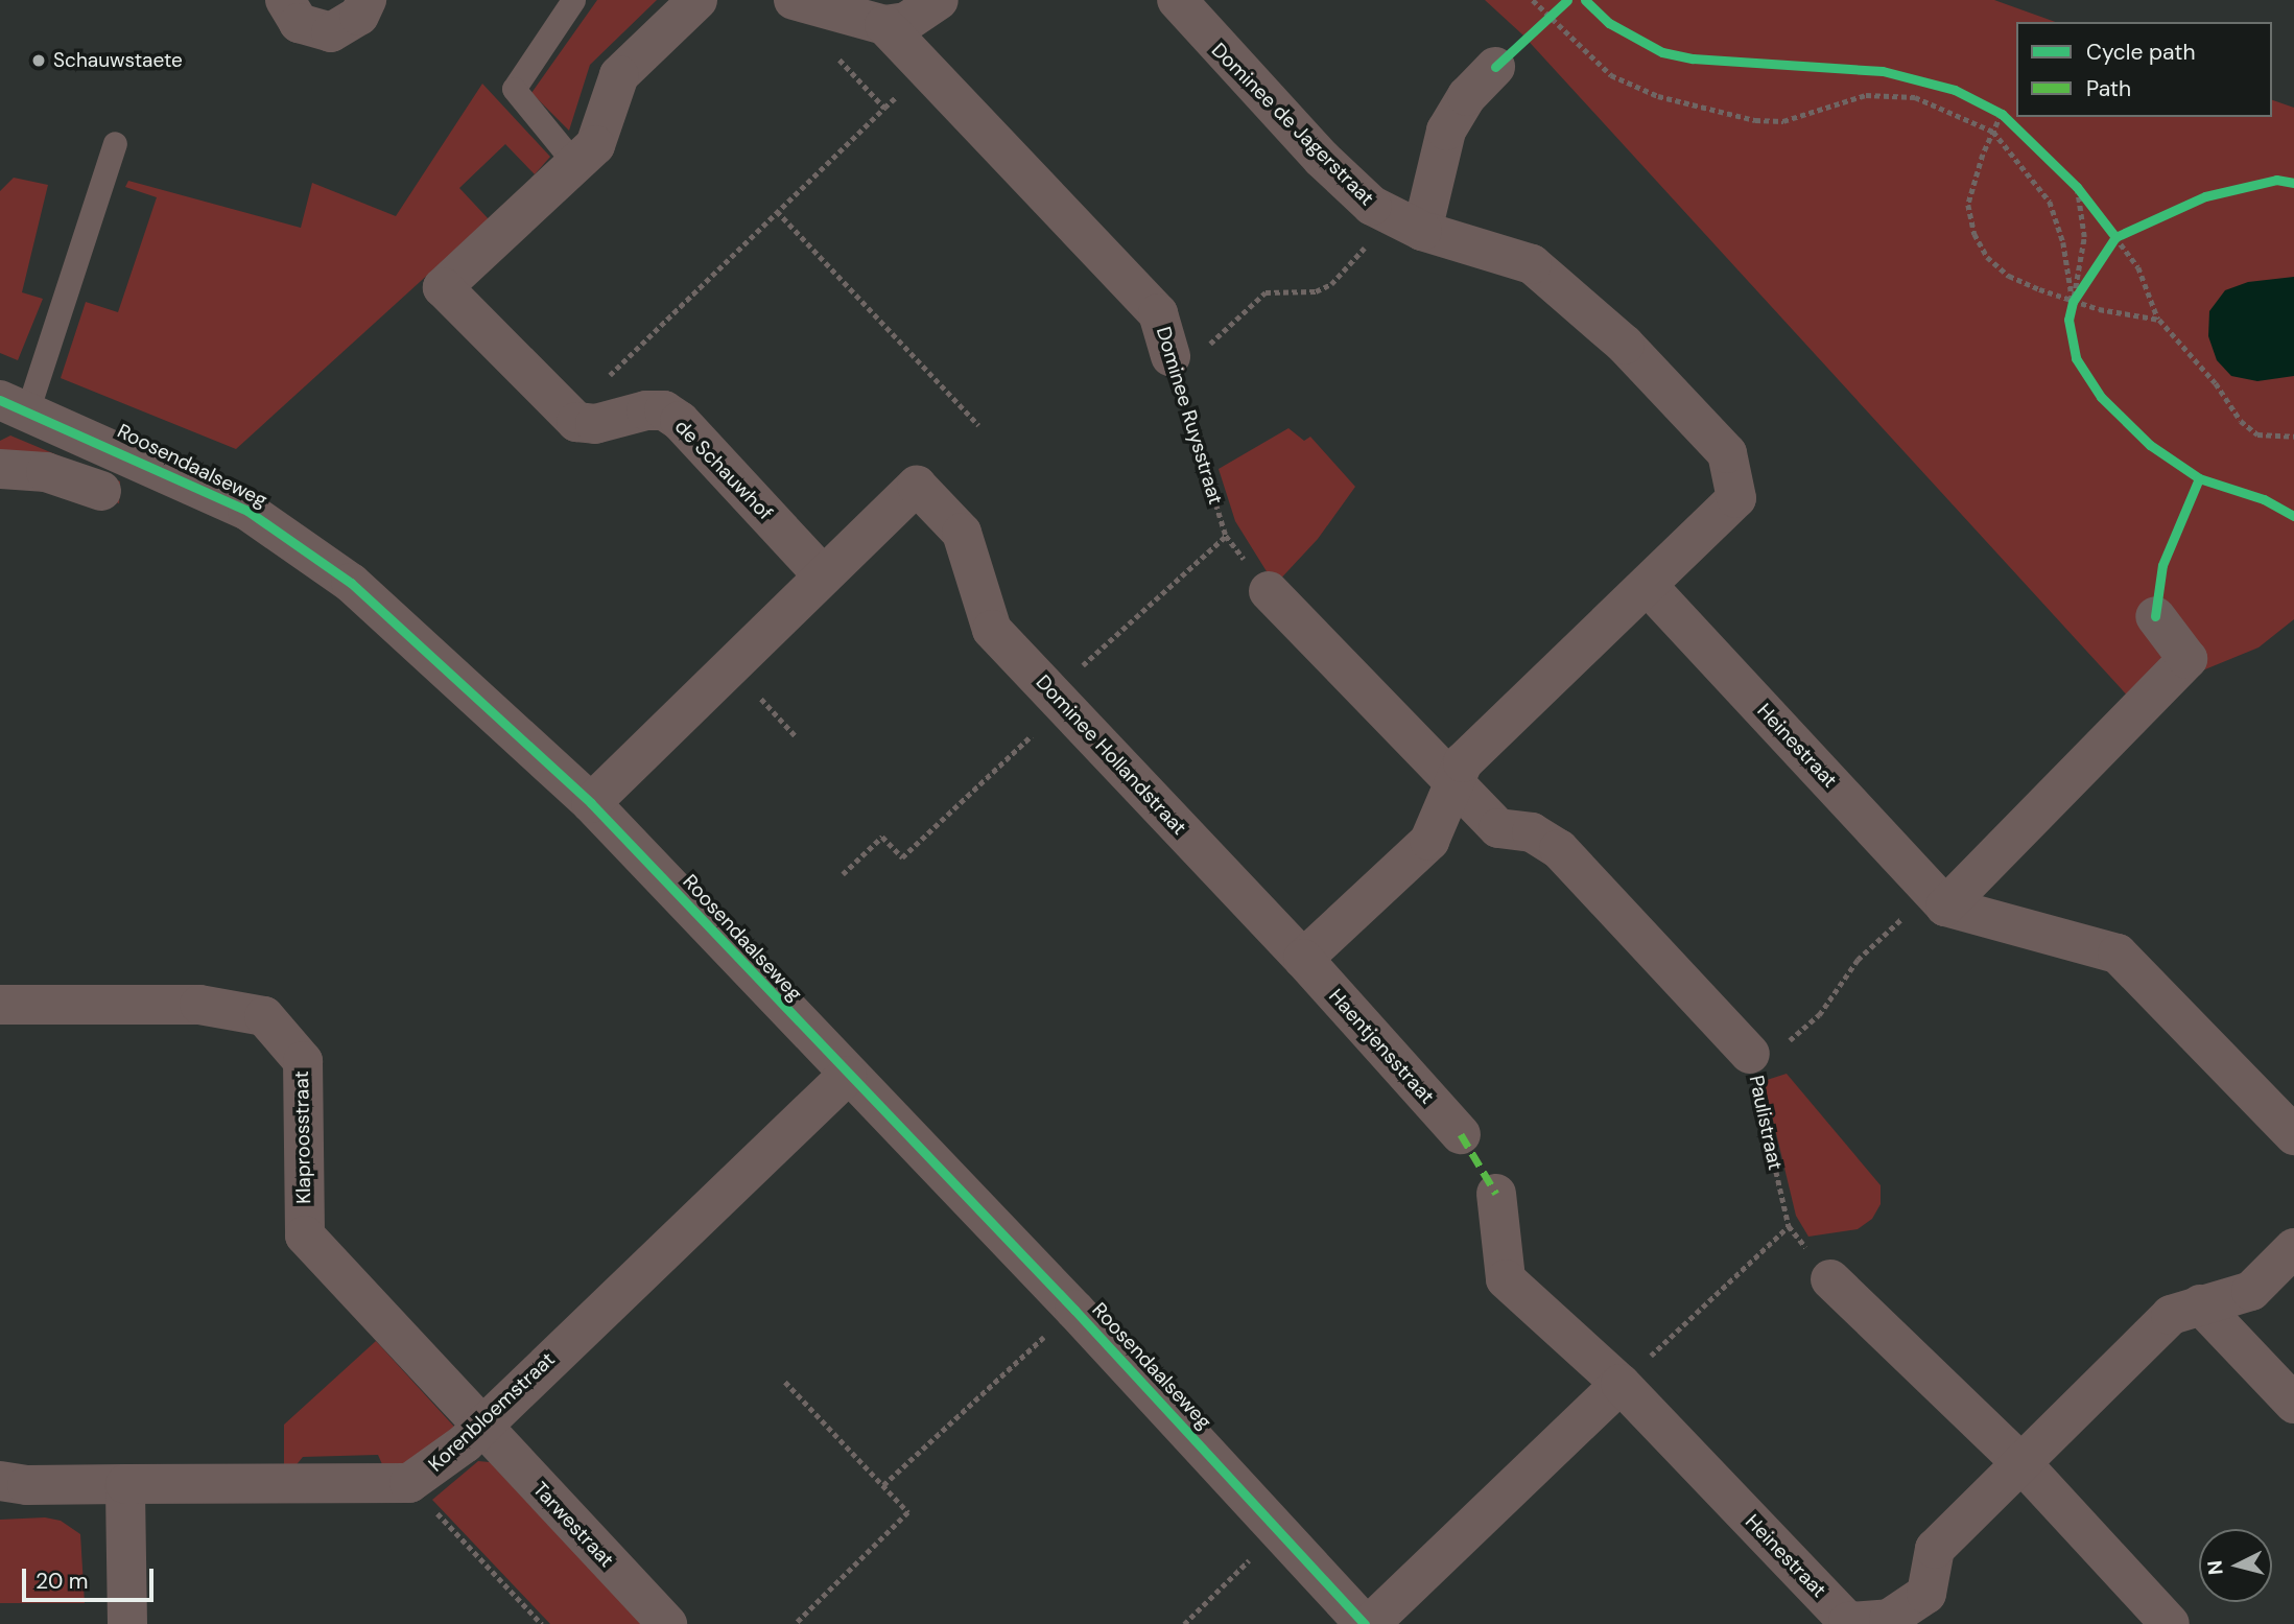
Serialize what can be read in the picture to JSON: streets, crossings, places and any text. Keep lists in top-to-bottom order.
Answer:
{
  "streets": {
    "street": [
      "Dominee de Jagerstraat",
      "Dominee Ruysstraat",
      "Roosendaalseweg",
      "de Schauwhof",
      "Heinestraat",
      "Dominee Hollandstraat",
      "Haentjensstraat",
      "Paulistraat",
      "Klaproosstraat",
      "Korenbloemstraat",
      "Tarwestraat"
    ]
  },
  "crossings": [
    ["Dominee de Jagerstraat", "Heinestraat"],
    ["Roosendaalseweg", "Dominee Hollandstraat"],
    ["Roosendaalseweg", "Korenbloemstraat"],
    ["de Schauwhof", "Dominee Hollandstraat"],
    ["Dominee Hollandstraat", "Haentjensstraat"],
    ["Klaproosstraat", "Korenbloemstraat"],
    ["Klaproosstraat", "Tarwestraat"],
    ["Korenbloemstraat", "Tarwestraat"]
  ],
  "places": ["Schauwstaete"],
  "legend": ["Cycle path", "Path"],
  "scale_bar": "20 m",
  "north": "left"
}
